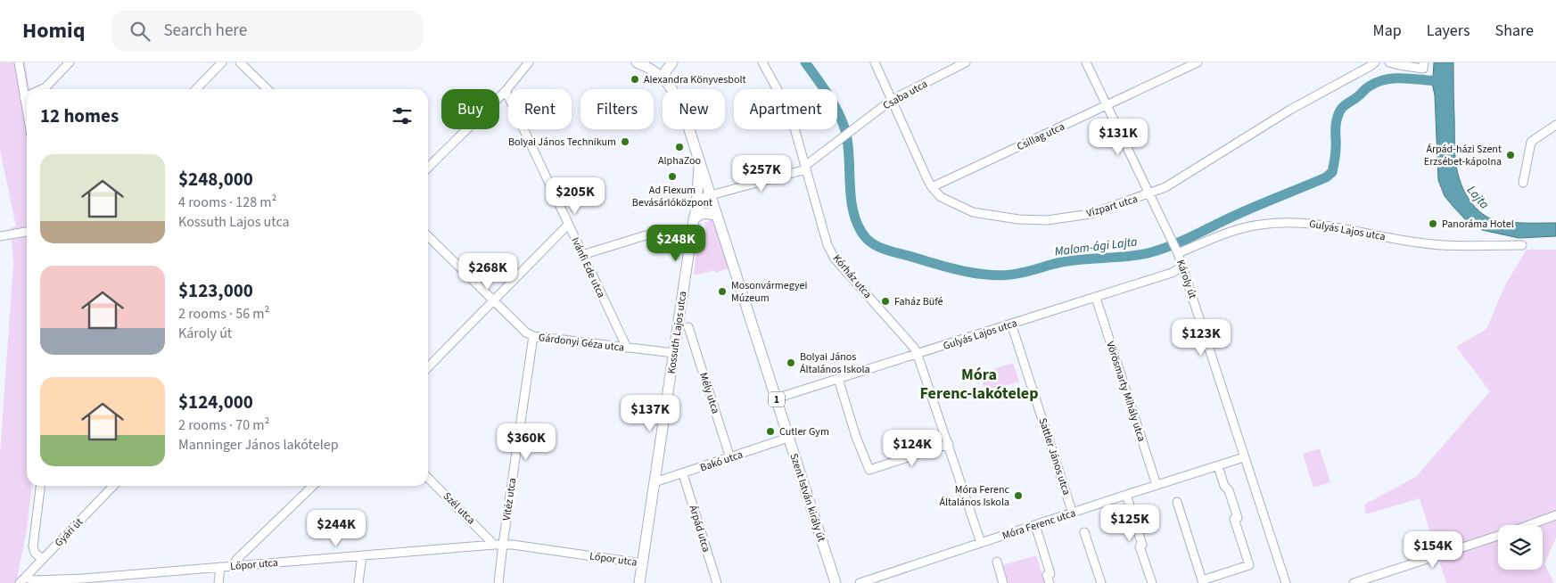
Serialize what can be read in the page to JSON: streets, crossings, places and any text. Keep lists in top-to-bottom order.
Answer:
{
  "streets": {
    "main road": ["Kossuth Lajos utca", "1", "Szent István király út"],
    "street": [
      "Csaba utca",
      "Csillag utca",
      "Vízpart utca",
      "Gulyás Lajos utca",
      "Ivánfi Ede utca",
      "Kórház utca",
      "Károly út",
      "Gárdonyi Géza utca",
      "Vörösmarty Mihály utca",
      "Mély utca",
      "Sattler János utca",
      "Bakó utca",
      "Vitéz utca",
      "Szél utca",
      "Móra Ferenc utca",
      "Árpád utca",
      "Gyári út",
      "Lőpor utca"
    ]
  },
  "crossings": [
    ["Csaba utca", "Vízpart utca"],
    ["Csaba utca", "Kórház utca"],
    ["Csaba utca", "Szent István király út"],
    ["Csillag utca", "Vízpart utca"],
    ["Csillag utca", "Károly út"],
    ["Vízpart utca", "Károly út"],
    ["Gulyás Lajos utca", "Kórház utca"],
    ["Gulyás Lajos utca", "Károly út"],
    ["Gulyás Lajos utca", "Vörösmarty Mihály utca"],
    ["Gulyás Lajos utca", "Sattler János utca"],
    ["Gulyás Lajos utca", "Szent István király út"],
    ["Ivánfi Ede utca", "Gárdonyi Géza utca"],
    ["Kórház utca", "Móra Ferenc utca"],
    ["Károly út", "Móra Ferenc utca"],
    ["Kossuth Lajos utca", "Gárdonyi Géza utca"],
    ["Kossuth Lajos utca", "1"],
    ["Kossuth Lajos utca", "Bakó utca"],
    ["Kossuth Lajos utca", "Szent István király út"],
    ["Kossuth Lajos utca", "Lőpor utca"],
    ["Gárdonyi Géza utca", "Vitéz utca"],
    ["Vörösmarty Mihály utca", "Móra Ferenc utca"],
    ["Mély utca", "Bakó utca"],
    ["1", "Szent István király út"],
    ["Sattler János utca", "Móra Ferenc utca"],
    ["Bakó utca", "Szent István király út"],
    ["Bakó utca", "Árpád utca"],
    ["Vitéz utca", "Lőpor utca"],
    ["Szél utca", "Lőpor utca"],
    ["Gyári út", "Lőpor utca"]
  ],
  "districts": ["Móra Ferenc-lakótelep"],
  "water": ["Lajta", "Malom-ági Lajta"],
  "places": [
    "Alexandra Könyvesbolt",
    "Bolyai János Technikum",
    "AlphaZoo",
    "Árpád-házi Szent Erzsébet-kápolna",
    "Ad Flexum Bevásárlóközpont",
    "Panoráma Hotel",
    "Mosonvármegyei Múzeum",
    "Faház Büfé",
    "Bolyai János Általános Iskola",
    "Cutler Gym",
    "Móra Ferenc Általános Iskola"
  ],
  "page": {
    "header": "Homiq",
    "search": "Search here",
    "nav": ["Map", "Layers", "Share"],
    "chip": [
      "Buy",
      "Rent",
      "Filters",
      "New",
      "Apartment"
    ],
    "heading": "12 homes",
    "price": [
      "$131K",
      "$257K",
      "$205K",
      "$248K",
      "$268K",
      "$123K",
      "$137K",
      "$360K",
      "$124K",
      "$125K",
      "$244K",
      "$154K"
    ],
    "list": [
      {
        "name": "$248,000",
        "note": "4 rooms · 128 m² · Kossuth Lajos utca"
      },
      {
        "name": "$123,000",
        "note": "2 rooms · 56 m² · Károly út"
      },
      {
        "name": "$124,000",
        "note": "2 rooms · 70 m² · Manninger János lakótelep"
      }
    ]
  }
}
